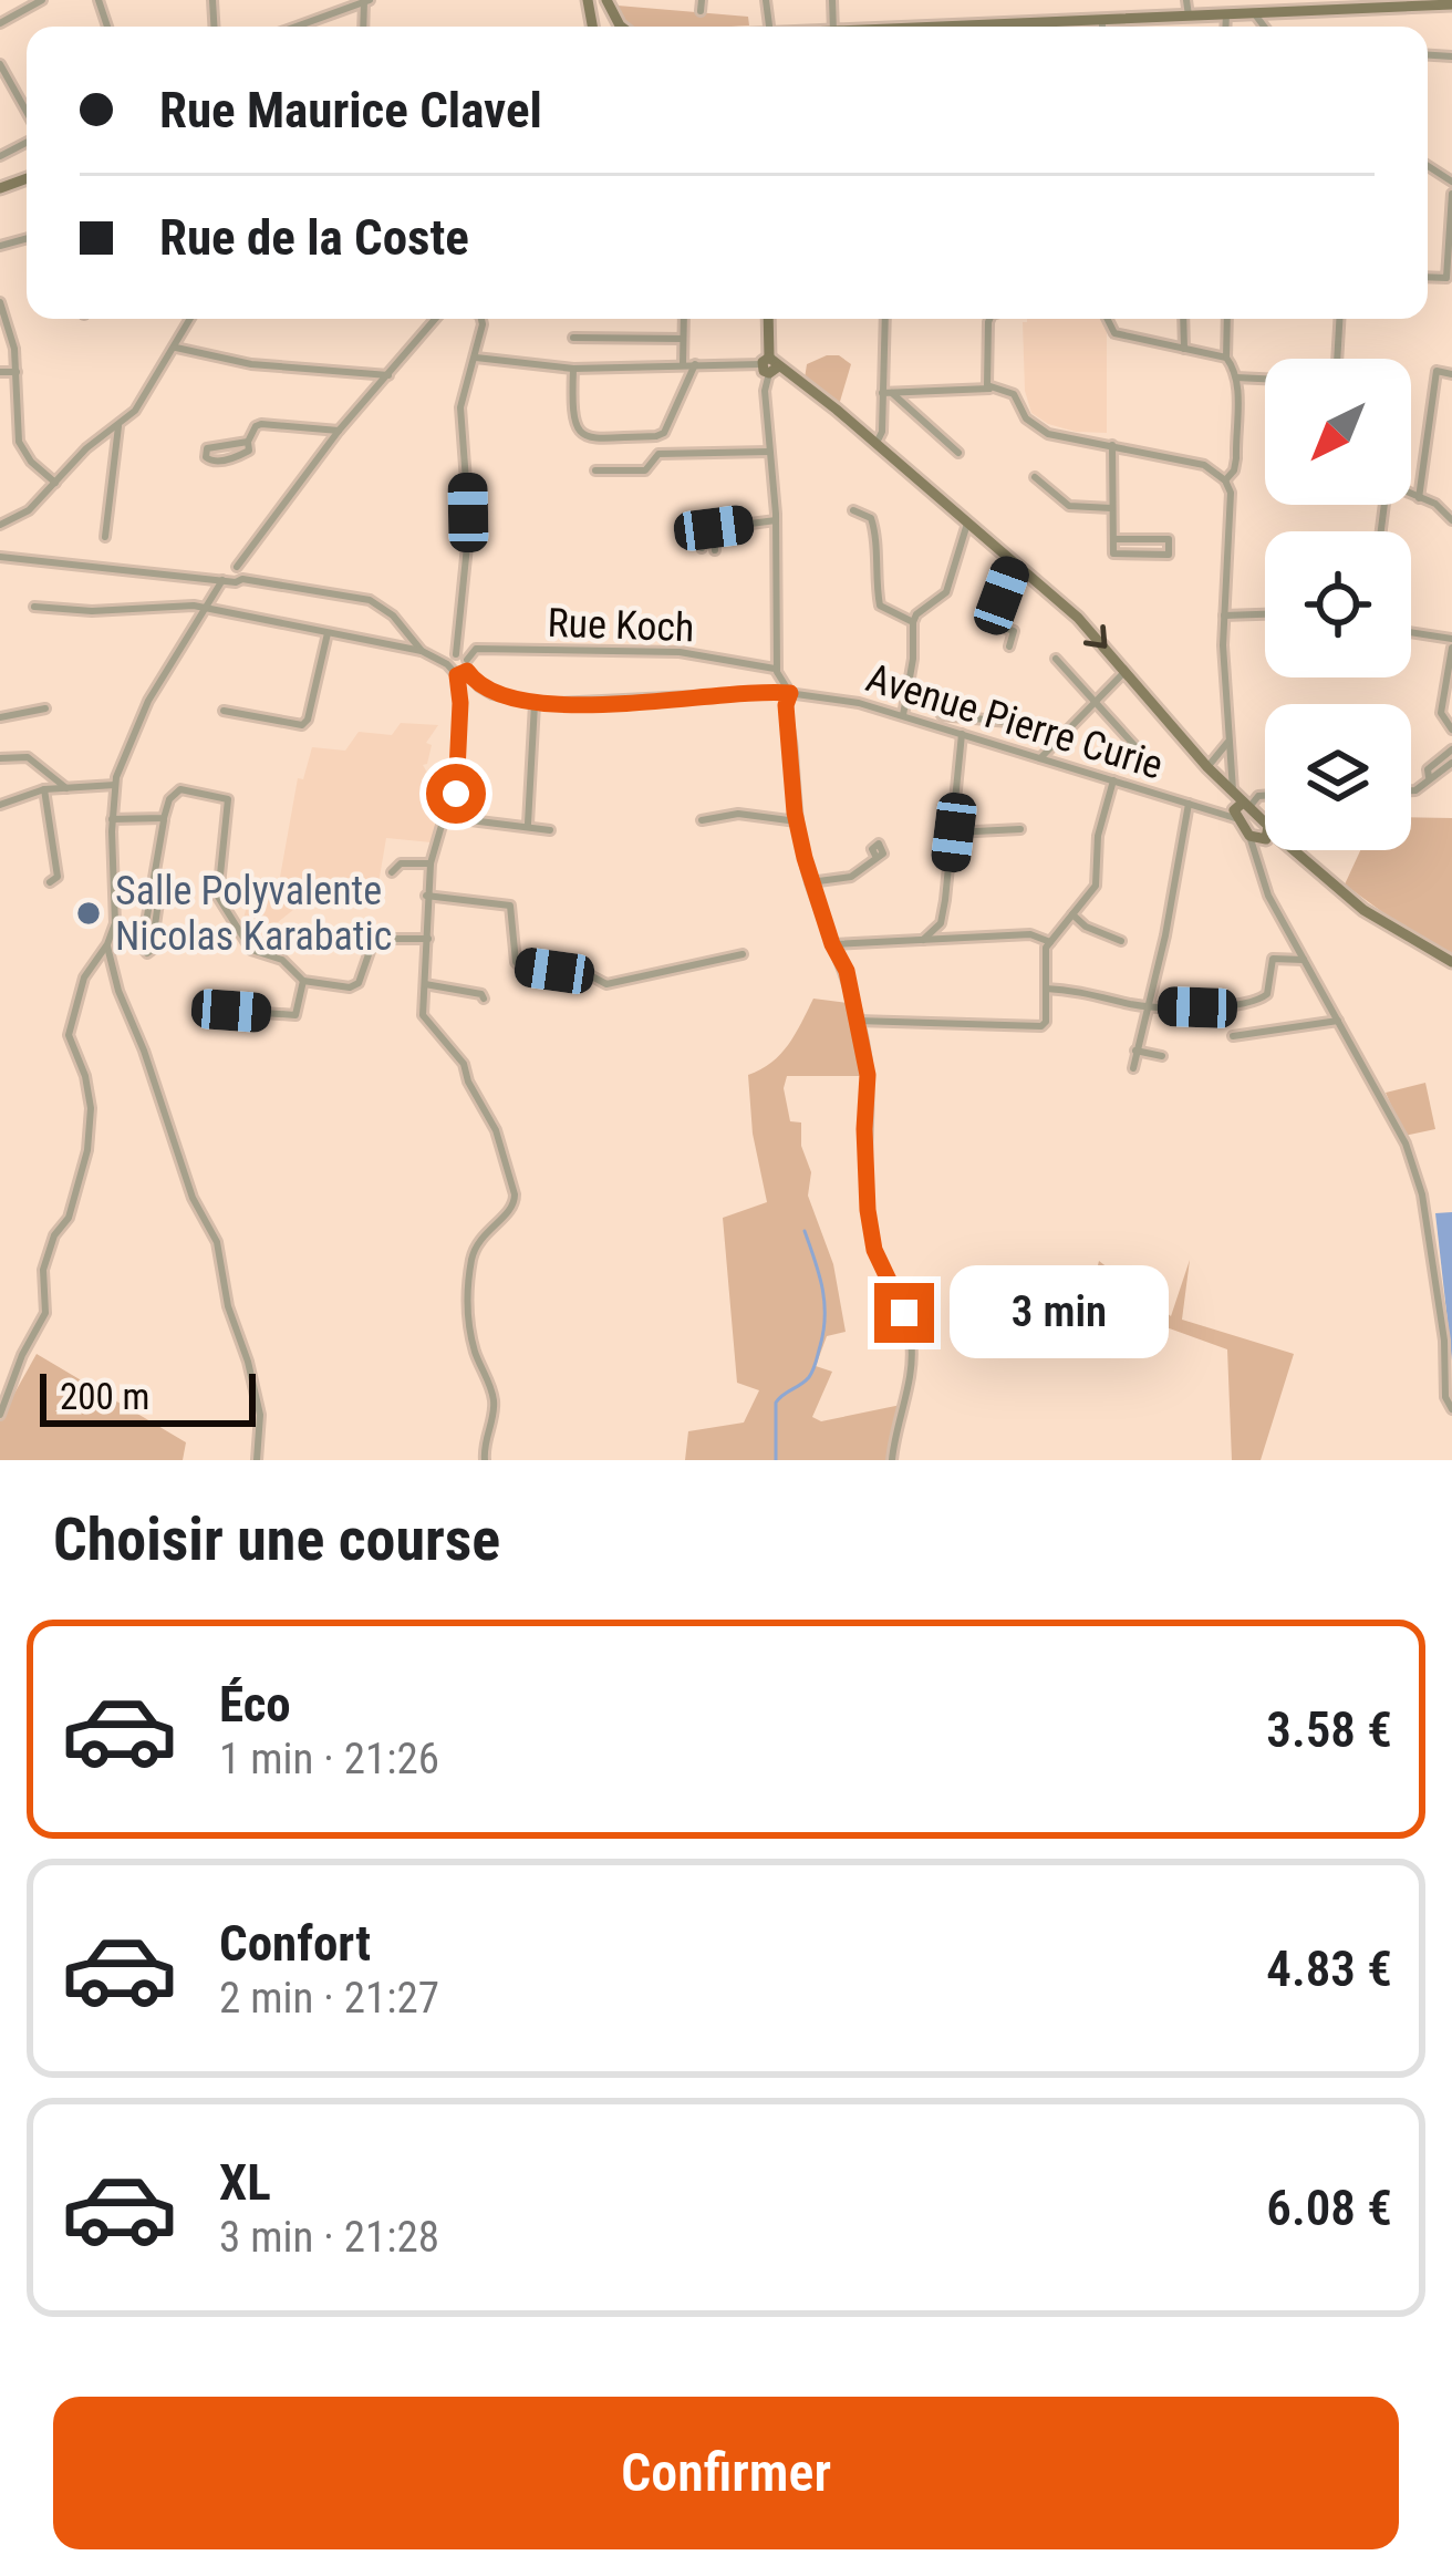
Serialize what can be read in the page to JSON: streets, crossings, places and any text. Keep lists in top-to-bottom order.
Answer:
{
  "streets": {
    "street": ["Rue Koch", "Avenue Pierre Curie"]
  },
  "places": ["Salle Polyvalente Nicolas Karabatic"],
  "scale_bar": "200 m",
  "north": "bottom left",
  "page": {
    "banner": ["Rue Maurice Clavel", "Rue de la Coste"],
    "bubble": "3 min",
    "scale": "200 m",
    "heading": "Choisir une course",
    "list": [
      {
        "name": "Éco",
        "note": "1 min · 21:26",
        "value": "3.58 €"
      },
      {
        "name": "Confort",
        "note": "2 min · 21:27",
        "value": "4.83 €"
      },
      {
        "name": "XL",
        "note": "3 min · 21:28",
        "value": "6.08 €"
      }
    ],
    "buttons": "Confirmer"
  }
}
